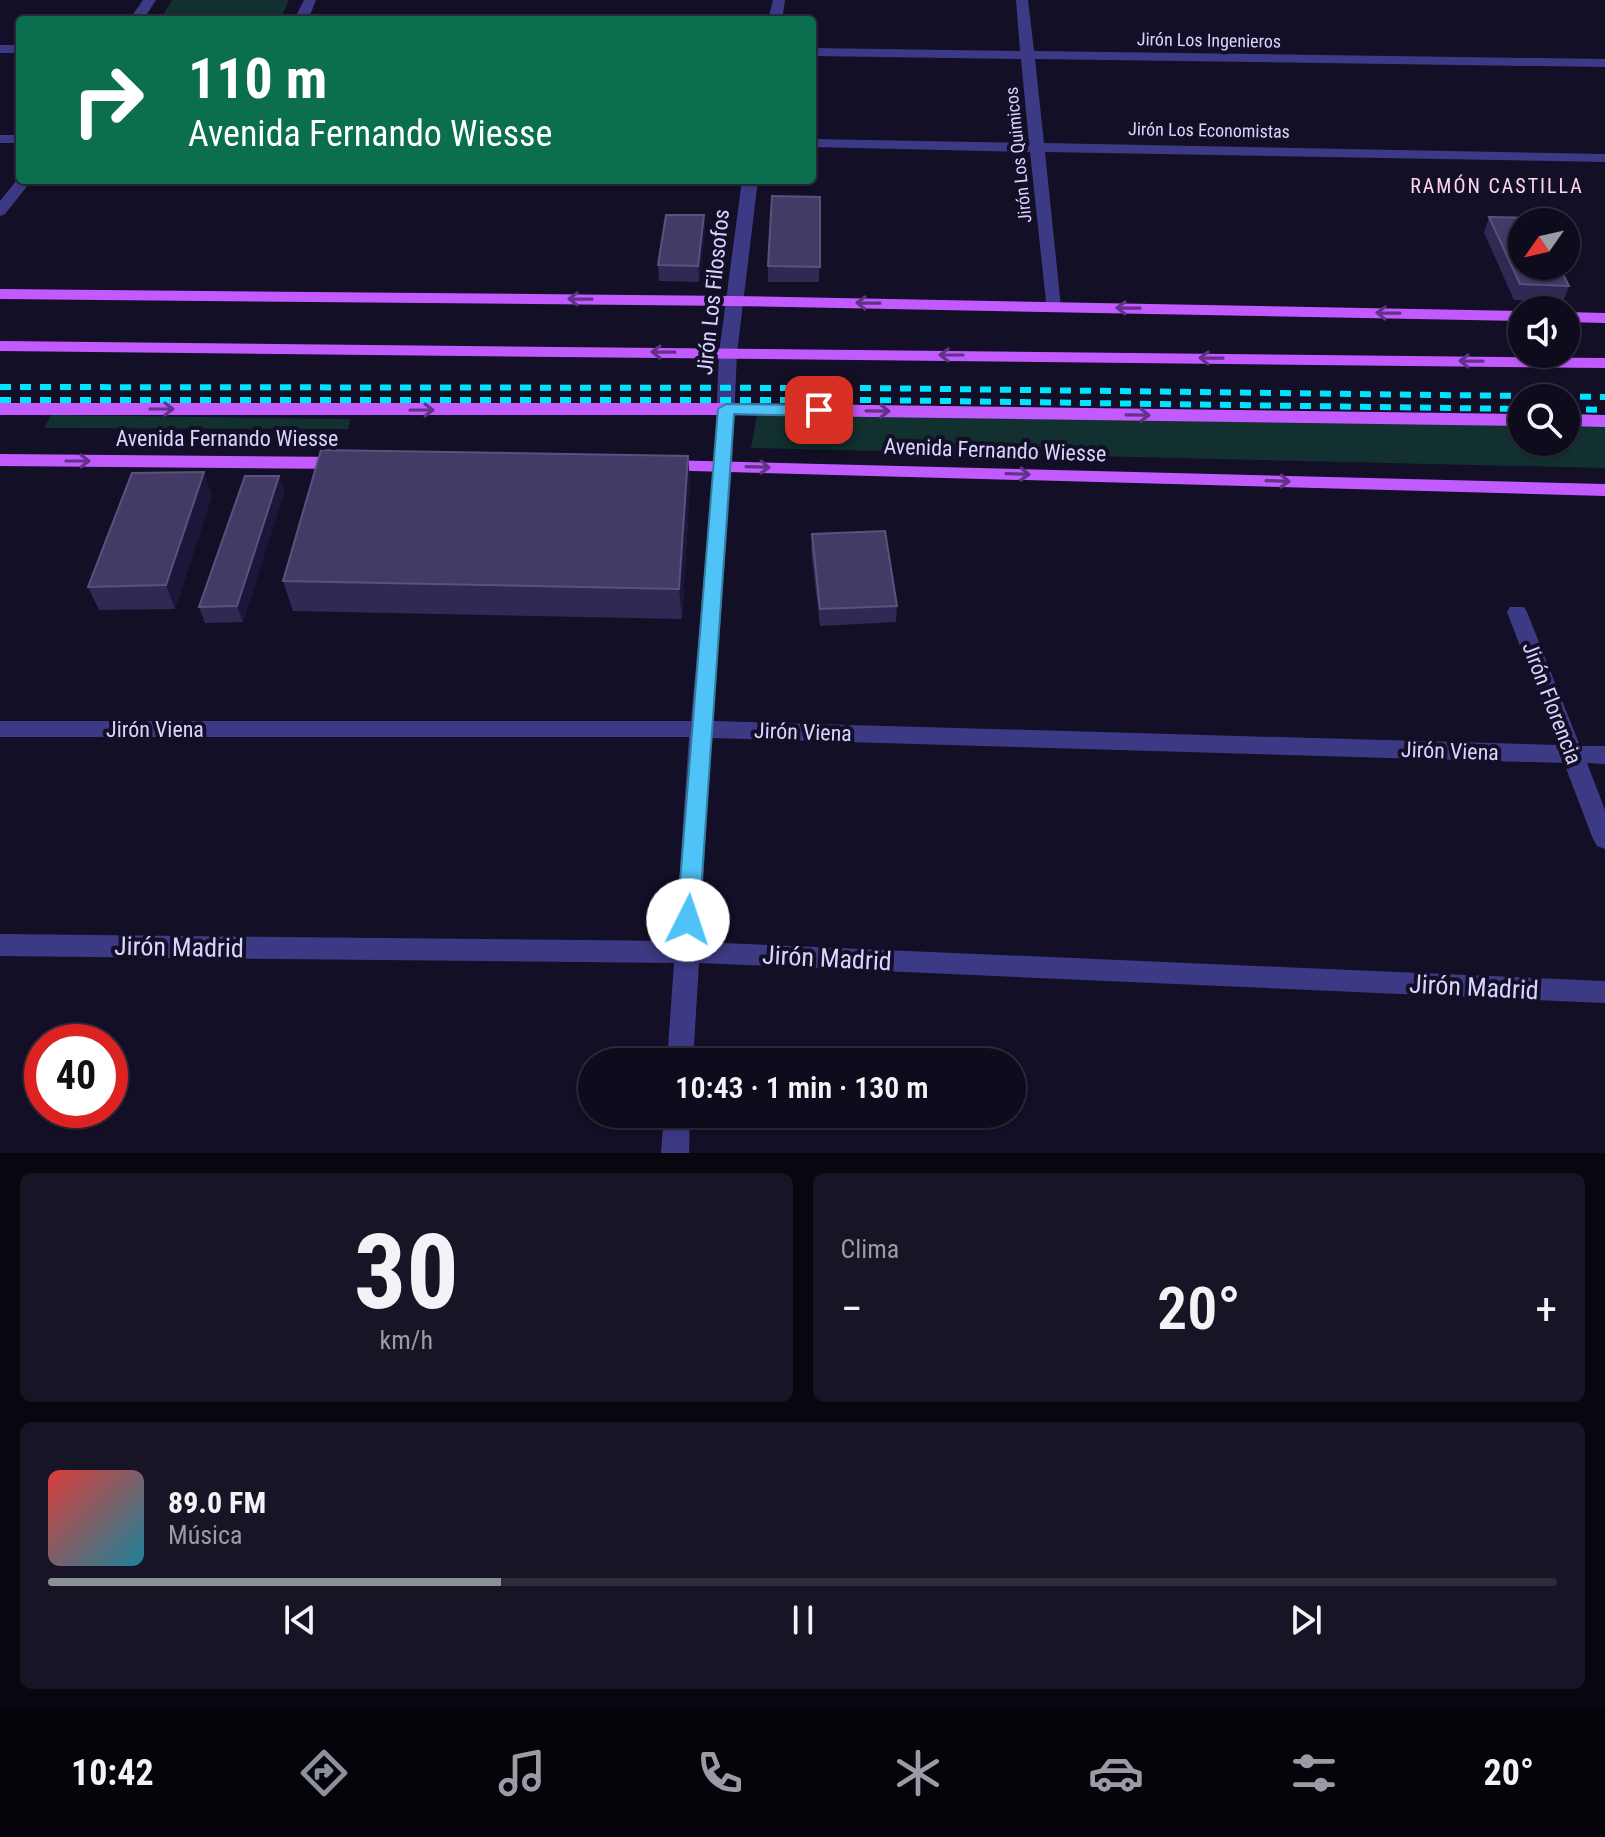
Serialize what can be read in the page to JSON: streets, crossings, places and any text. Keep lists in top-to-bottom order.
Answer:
{
  "streets": {
    "main road": ["Avenida Fernando Wiesse"],
    "street": [
      "Jirón Los Ingenieros",
      "Jirón Los Economistas",
      "Jirón Los Quimicos",
      "Jirón Los Filosofos",
      "Jirón Florencia",
      "Jirón Viena",
      "Jirón Madrid"
    ]
  },
  "crossings": [
    ["Jirón Los Ingenieros", "Jirón Los Quimicos"],
    ["Jirón Los Economistas", "Jirón Los Quimicos"],
    ["Jirón Los Filosofos", "Avenida Fernando Wiesse"],
    ["Jirón Los Filosofos", "Jirón Viena"],
    ["Jirón Los Filosofos", "Jirón Madrid"],
    ["Jirón Florencia", "Jirón Viena"]
  ],
  "districts": ["RAMÓN CASTILLA"],
  "north": "bottom left",
  "page": {
    "turn": ["110 m", "Avenida Fernando Wiesse"],
    "limit": "40",
    "trip": "10:43 · 1 min · 130 m",
    "tile": [
      ["30", "km/h"],
      "Clima"
    ],
    "heat": ["−", "20°", "+"],
    "song": ["89.0 FM", "Música"],
    "tabs": ["10:42", "20°"]
  }
}
